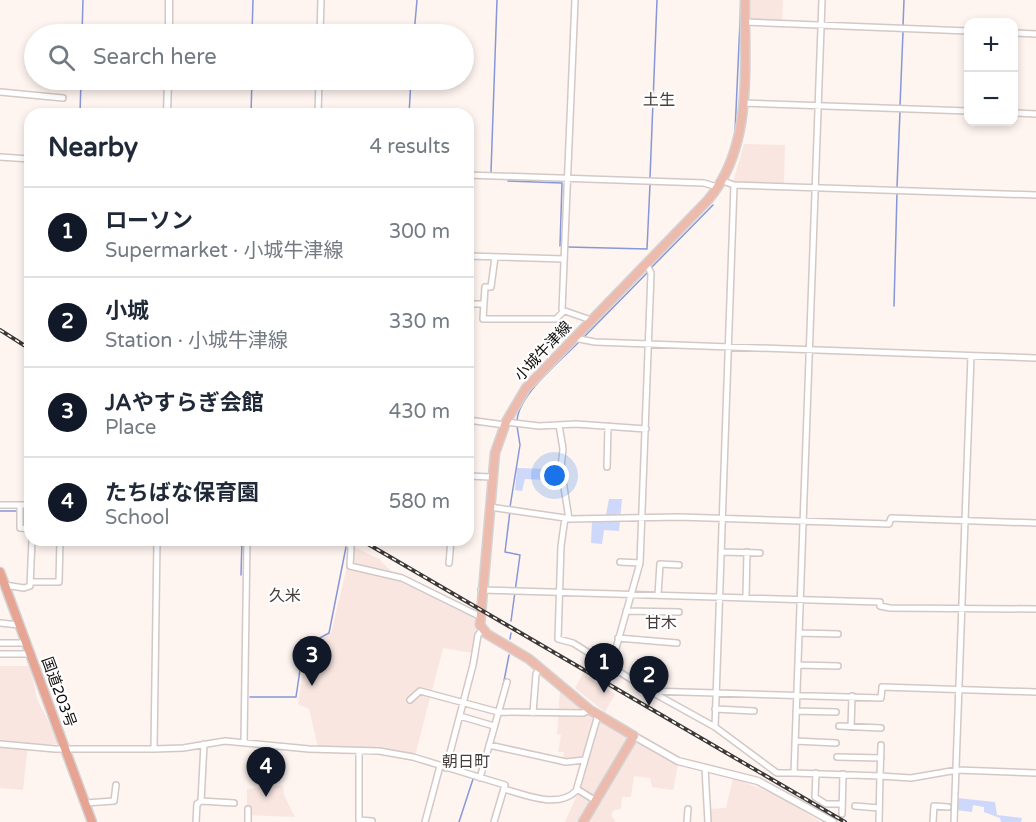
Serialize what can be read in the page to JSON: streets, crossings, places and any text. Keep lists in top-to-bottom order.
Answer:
{
  "streets": {
    "highway": ["国道203号"],
    "main road": ["小城牛津線"]
  },
  "districts": [
    "土生",
    "久米",
    "甘木",
    "朝日町"
  ],
  "page": {
    "map_buttons": ["+", "−"],
    "search": "Search here",
    "heading": ["Nearby", "4 results"],
    "list": [
      {
        "mark": "1",
        "name": "ローソン",
        "note": "Supermarket · 小城牛津線",
        "value": "300 m"
      },
      {
        "mark": "2",
        "name": "小城",
        "note": "Station · 小城牛津線",
        "value": "330 m"
      },
      {
        "mark": "3",
        "name": "JAやすらぎ会館",
        "note": "Place",
        "value": "430 m"
      },
      {
        "mark": "4",
        "name": "たちばな保育園",
        "note": "School",
        "value": "580 m"
      }
    ],
    "pins": [
      "3",
      "1",
      "2",
      "4"
    ]
  }
}
